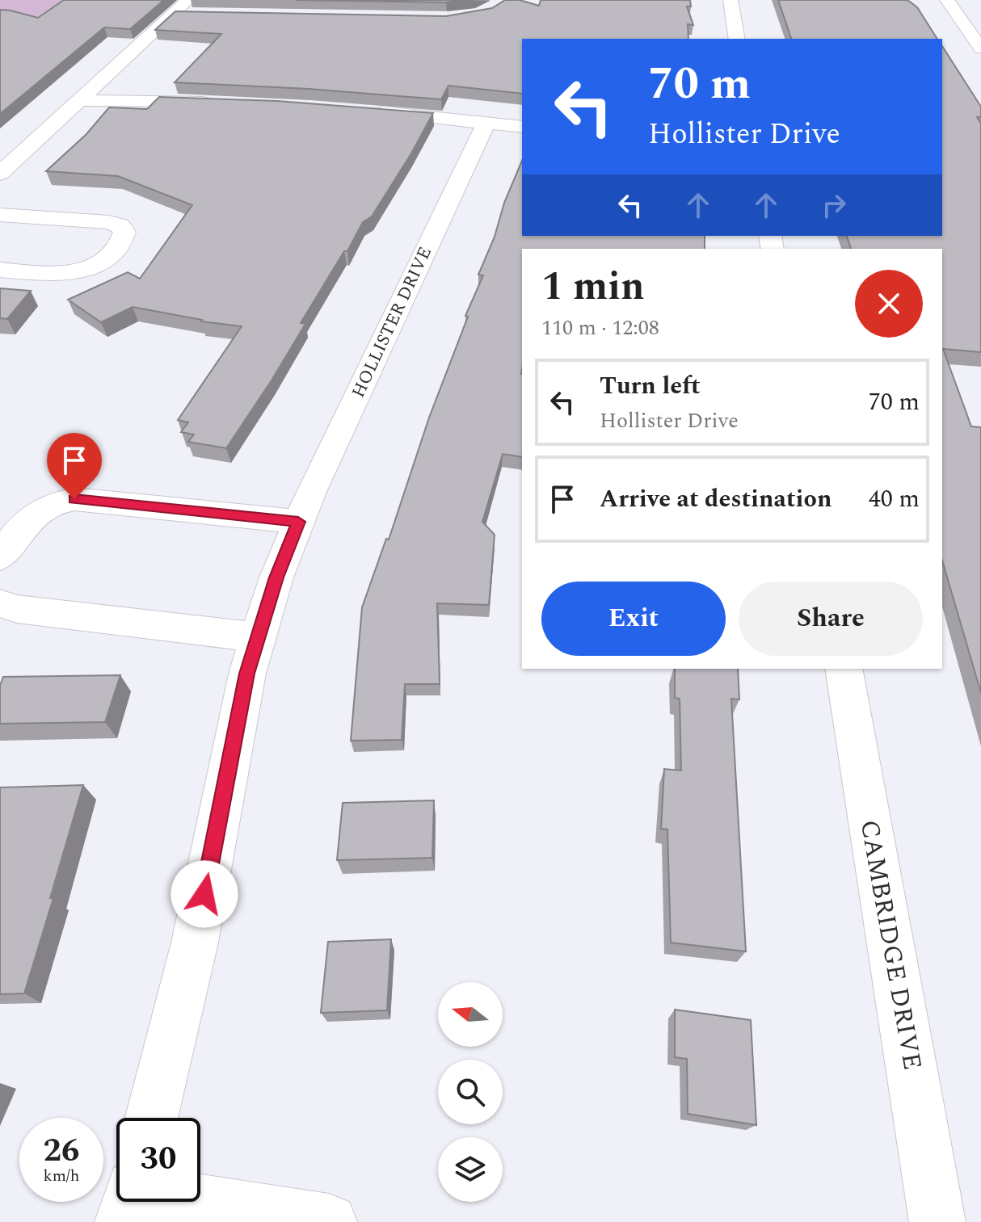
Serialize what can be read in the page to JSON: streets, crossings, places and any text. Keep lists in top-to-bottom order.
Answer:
{
  "streets": {
    "street": ["HOLLISTER DRIVE", "CAMBRIDGE DRIVE"]
  },
  "north": "left",
  "page": {
    "turn": ["70 m", "Hollister Drive"],
    "heading": ["1 min", "110 m · 12:08"],
    "list": [
      {
        "name": "Turn left",
        "note": "Hollister Drive",
        "value": "70 m"
      },
      {
        "name": "Arrive at destination",
        "value": "40 m"
      }
    ],
    "buttons": ["Exit", "Share"],
    "speed": "26 km/h",
    "limit": "30"
  }
}
